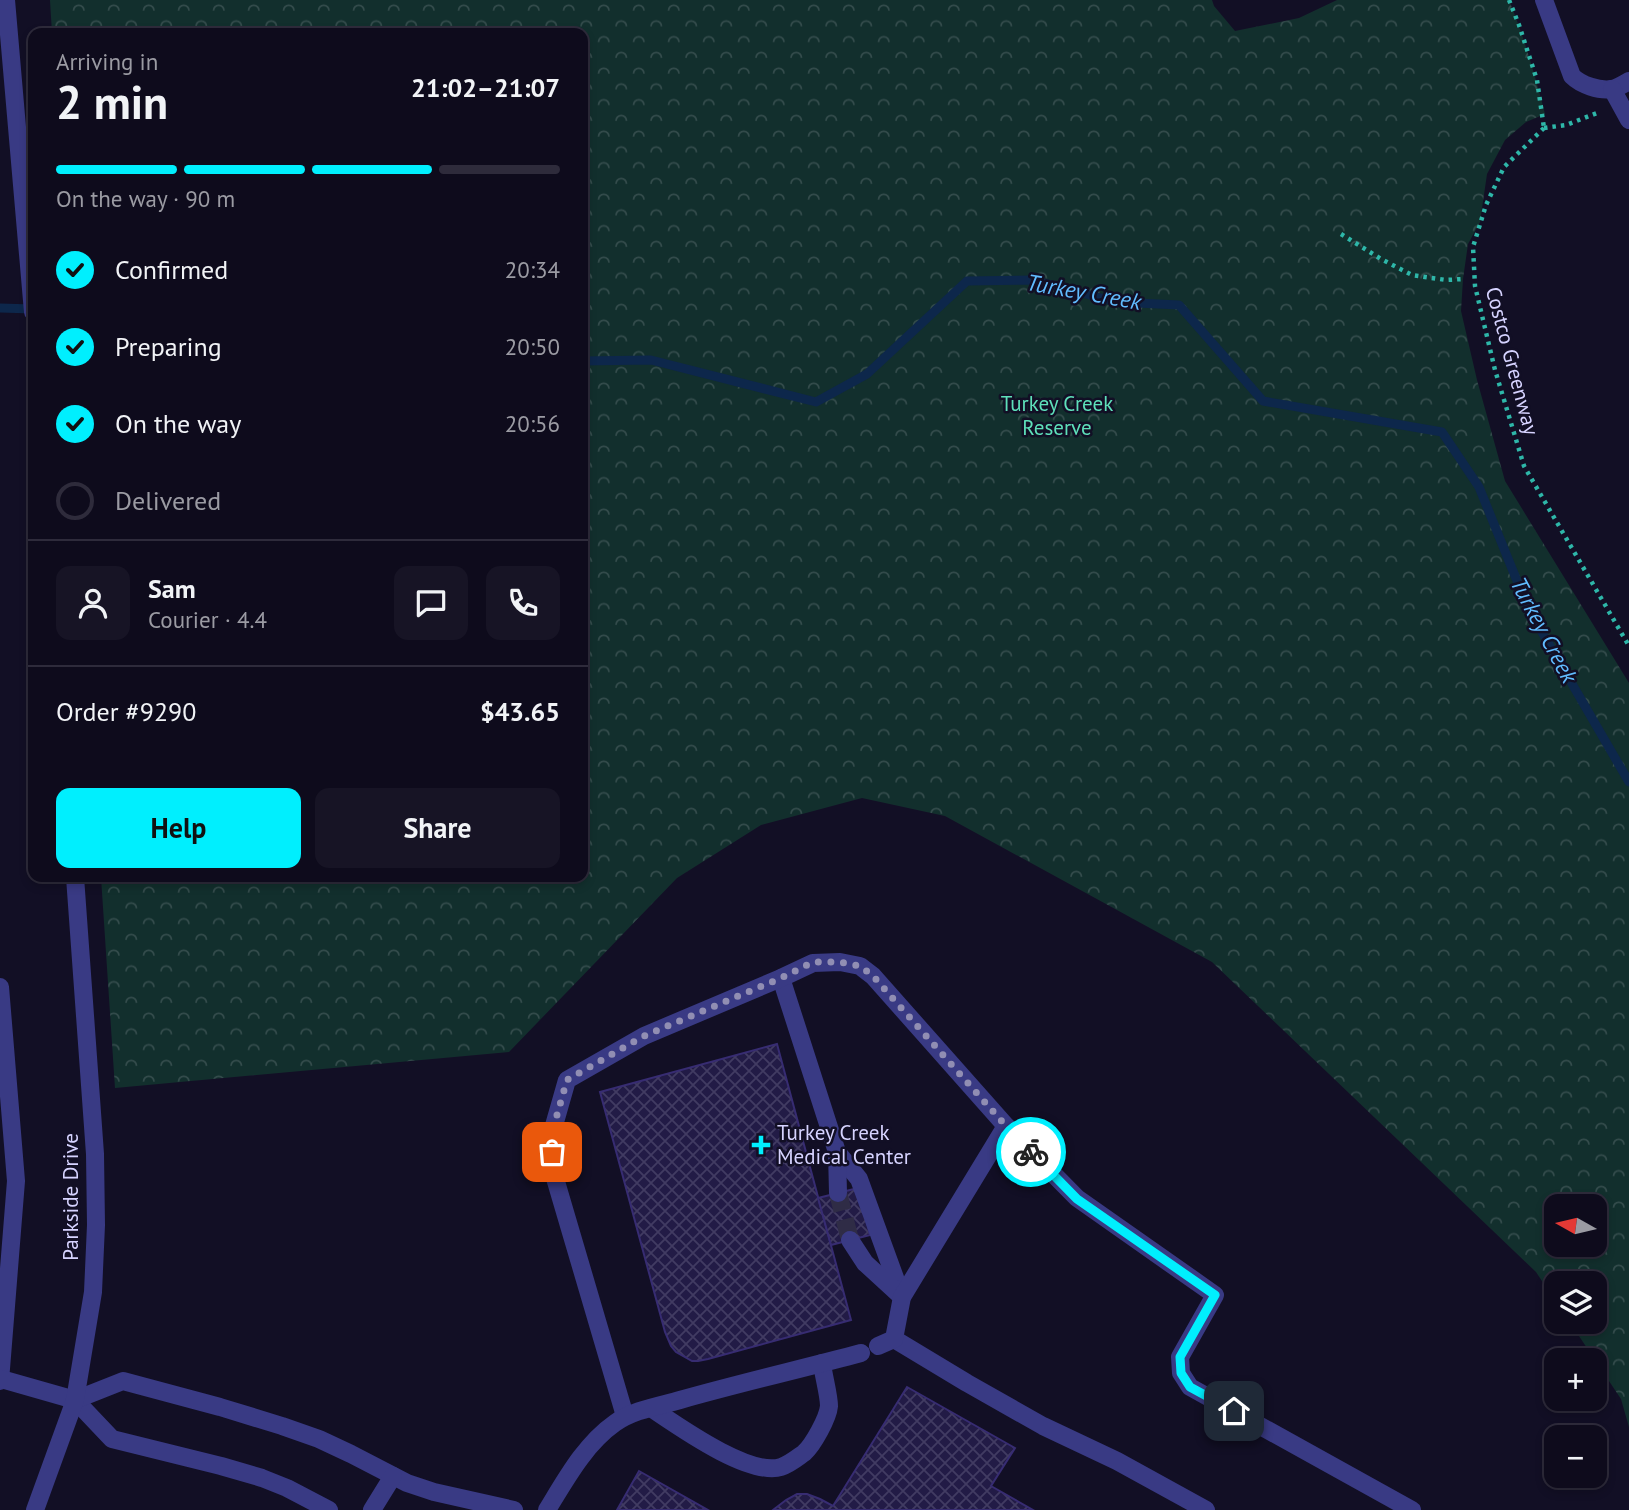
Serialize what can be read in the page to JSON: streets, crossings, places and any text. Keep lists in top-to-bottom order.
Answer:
{
  "streets": {
    "street": ["Parkside Drive"],
    "path": ["Costco Greenway"]
  },
  "water": ["Turkey Creek"],
  "parks": ["Turkey Creek Reserve"],
  "places": {
    "health": ["Turkey Creek Medical Center"]
  },
  "north": "left",
  "page": {
    "heading": ["2 min", "Arriving in", "21:02–21:07"],
    "panel": [
      "Sam",
      "Courier · 4.4",
      "Order #9290",
      "$43.65"
    ],
    "bar": "On the way · 90 m",
    "list": [
      ["Confirmed", "20:34"],
      ["Preparing", "20:50"],
      ["On the way", "20:56"],
      "Delivered"
    ],
    "buttons": ["Help", "Share"],
    "map_buttons": ["+", "−"]
  }
}
